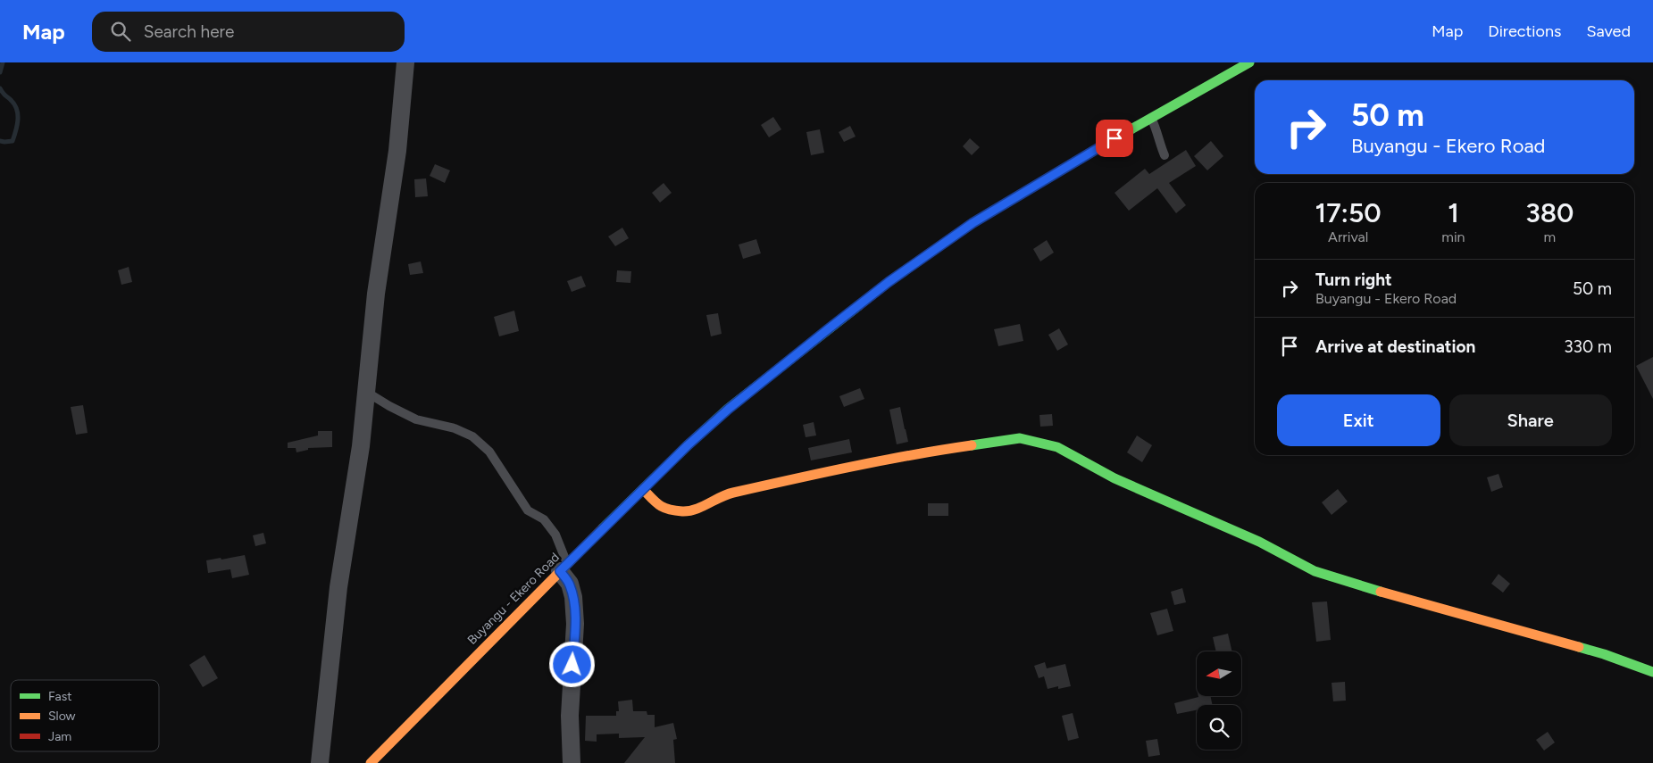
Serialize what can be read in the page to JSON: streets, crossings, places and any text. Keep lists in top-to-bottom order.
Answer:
{
  "streets": {
    "main road": ["Buyangu - Ekero Road"]
  },
  "legend": ["Fast", "Slow", "Jam"],
  "north": "left",
  "page": {
    "header": "Map",
    "search": "Search here",
    "nav": ["Map", "Directions", "Saved"],
    "turn": ["50 m", "Buyangu - Ekero Road"],
    "eta": [
      "17:50",
      "Arrival",
      "1",
      "min",
      "380",
      "m"
    ],
    "list": [
      {
        "name": "Turn right",
        "note": "Buyangu - Ekero Road",
        "value": "50 m"
      },
      {
        "name": "Arrive at destination",
        "value": "330 m"
      }
    ],
    "buttons": ["Exit", "Share"]
  }
}
